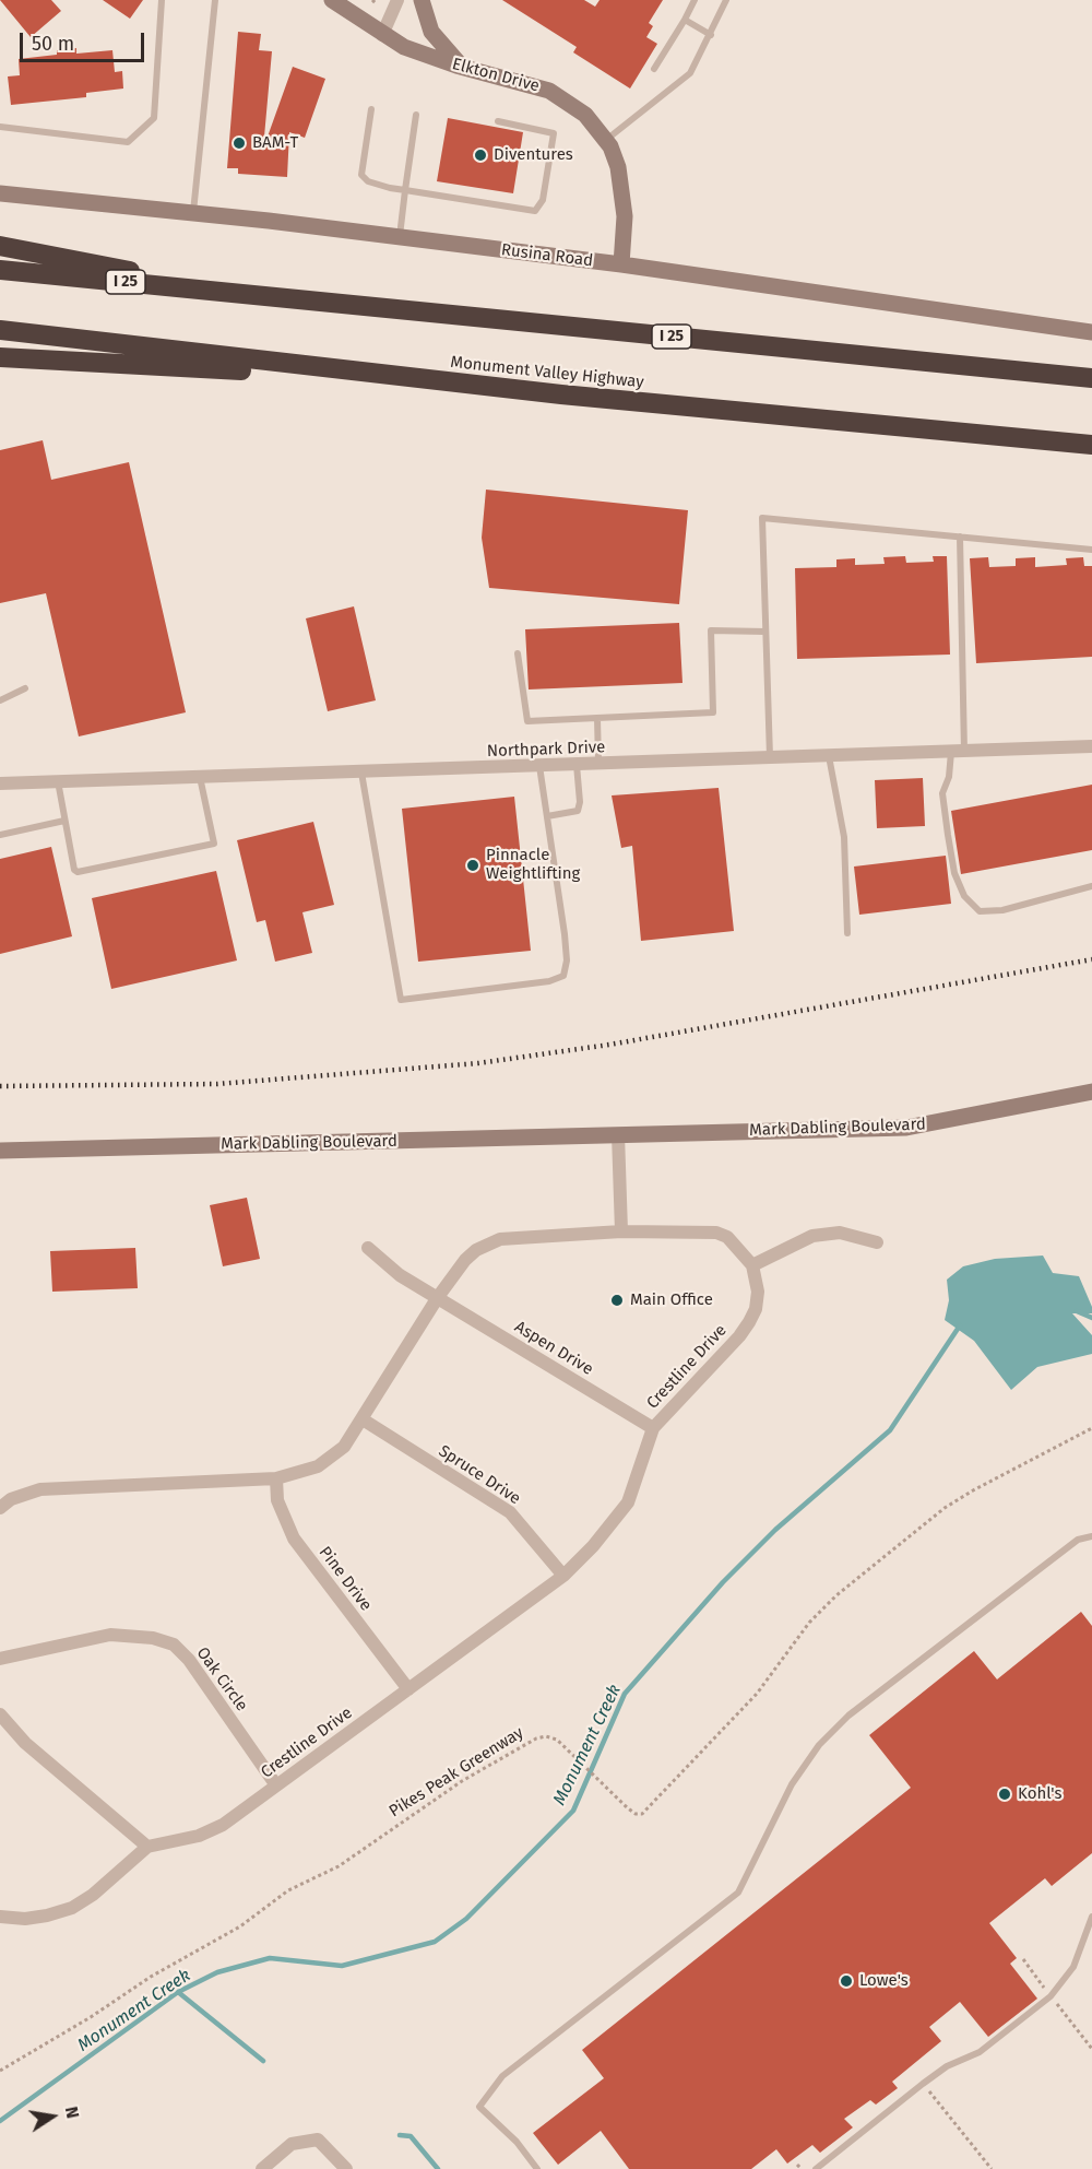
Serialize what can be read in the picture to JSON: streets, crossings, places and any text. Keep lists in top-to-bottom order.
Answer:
{
  "streets": {
    "highway": ["I 25", "Monument Valley Highway"],
    "street": [
      "Elkton Drive",
      "Rusina Road",
      "Northpark Drive",
      "Mark Dabling Boulevard",
      "Aspen Drive",
      "Crestline Drive",
      "Spruce Drive",
      "Pine Drive",
      "Oak Circle"
    ],
    "path": ["Pikes Peak Greenway"]
  },
  "crossings": [
    ["Elkton Drive", "Rusina Road"],
    ["Aspen Drive", "Crestline Drive"],
    ["Crestline Drive", "Spruce Drive"],
    ["Crestline Drive", "Pine Drive"],
    ["Crestline Drive", "Oak Circle"]
  ],
  "water": ["Monument Creek"],
  "places": [
    "BAM-T",
    "Diventures",
    "Pinnacle Weightlifting",
    "Main Office",
    "Kohl's",
    "Lowe's"
  ],
  "scale_bar": "50 m",
  "north": "right"
}
